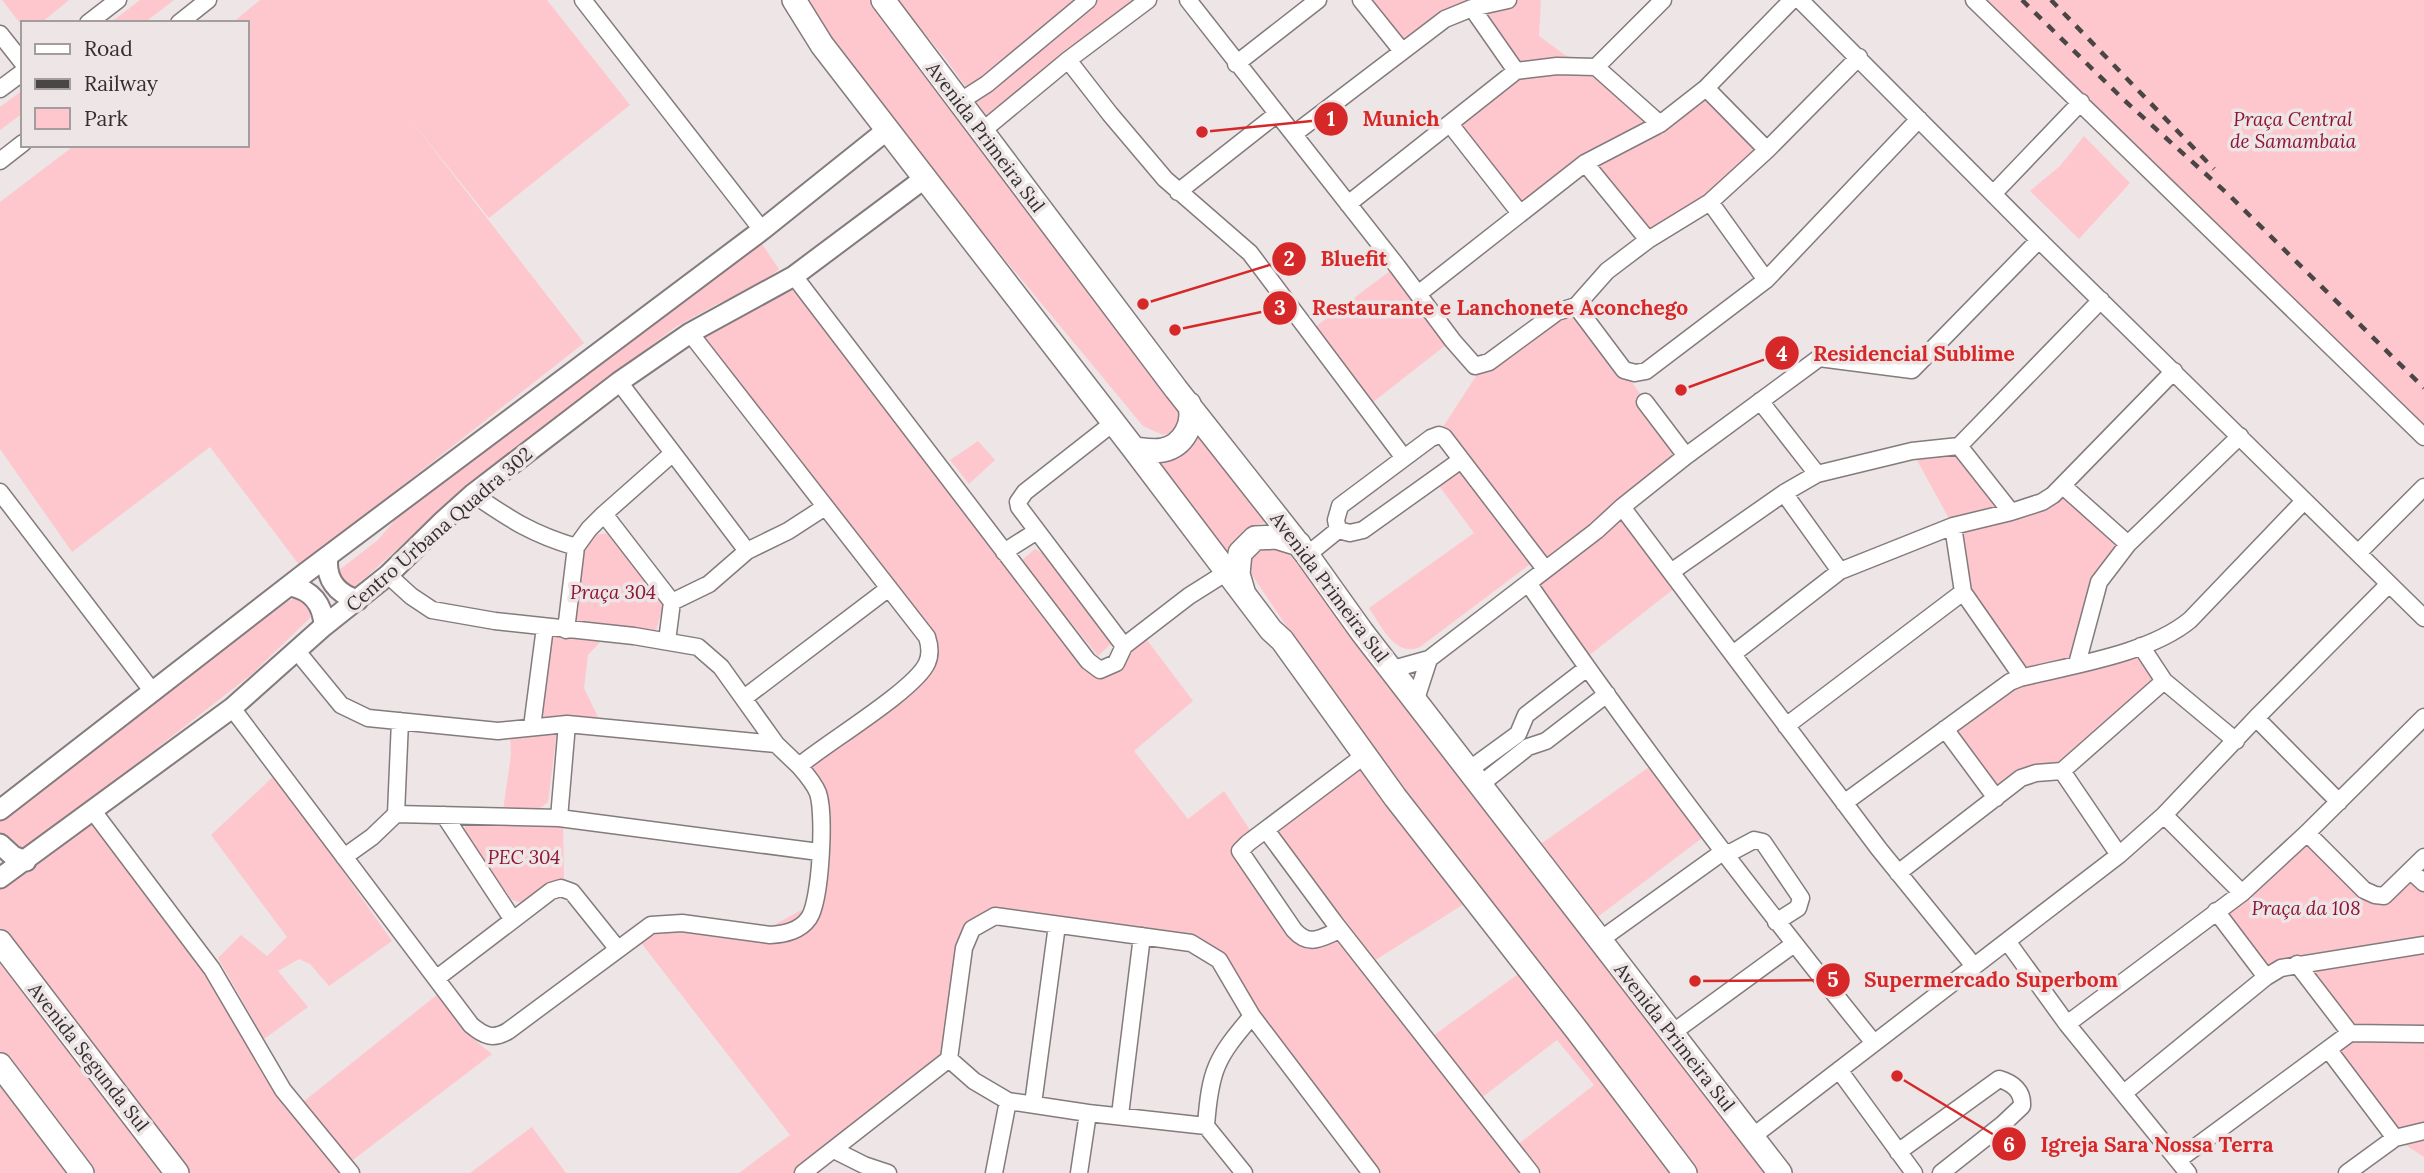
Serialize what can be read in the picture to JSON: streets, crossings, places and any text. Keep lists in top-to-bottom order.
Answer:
{
  "streets": {
    "main road": ["Avenida Primeira Sul", "Avenida Segunda Sul"],
    "street": ["Centro Urbana Quadra 302"]
  },
  "parks": [
    "Praça Central de Samambaia",
    "Praça 304",
    "PEC 304",
    "Praça da 108"
  ],
  "places": [
    "Munich",
    "Bluefit",
    "Restaurante e Lanchonete Aconchego",
    "Residencial Sublime",
    "Supermercado Superbom",
    "Igreja Sara Nossa Terra"
  ],
  "legend": ["Road", "Railway", "Park"]
}
